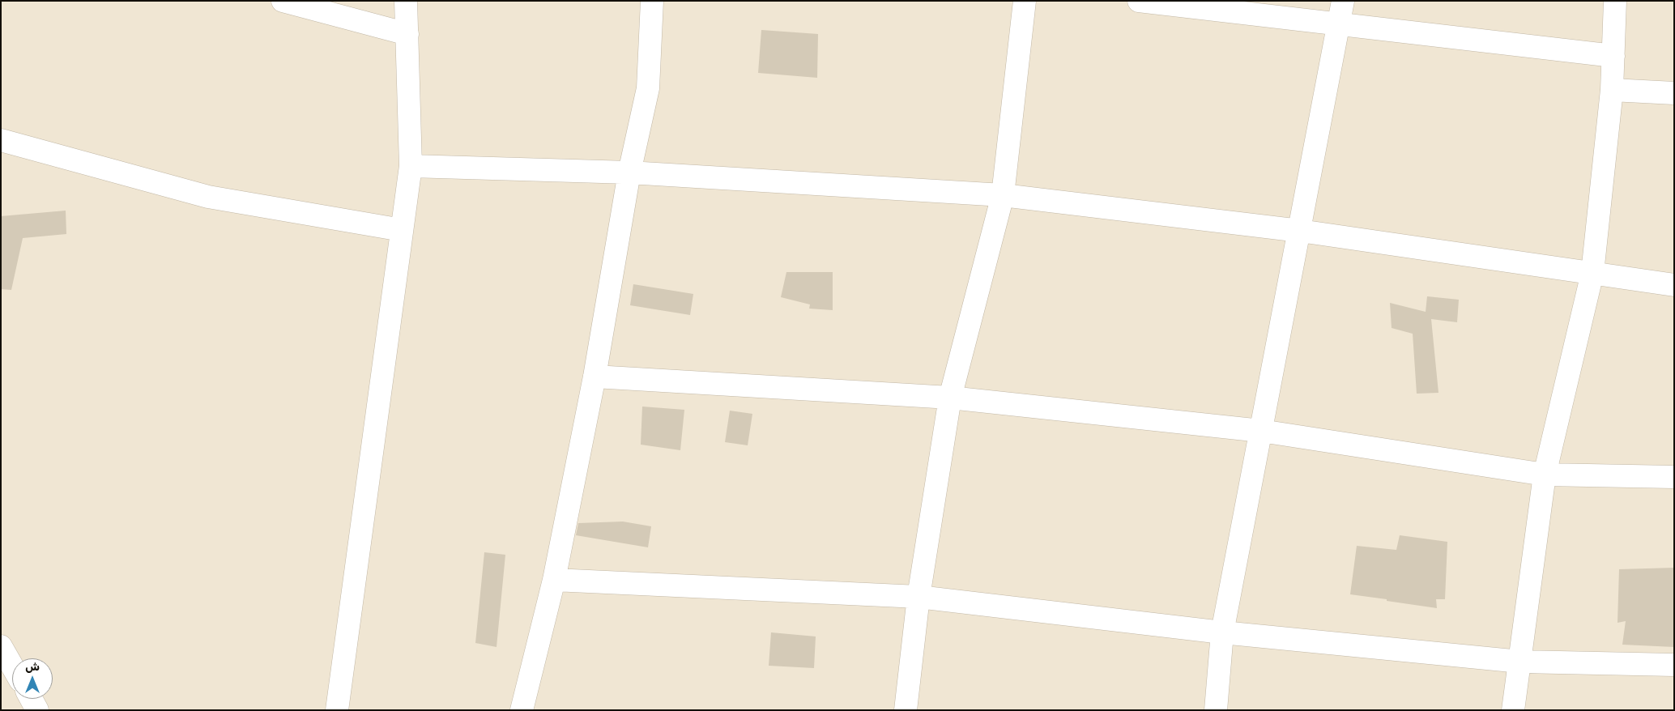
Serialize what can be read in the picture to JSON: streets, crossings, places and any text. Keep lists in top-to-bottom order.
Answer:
{
  "north": "top"
}
